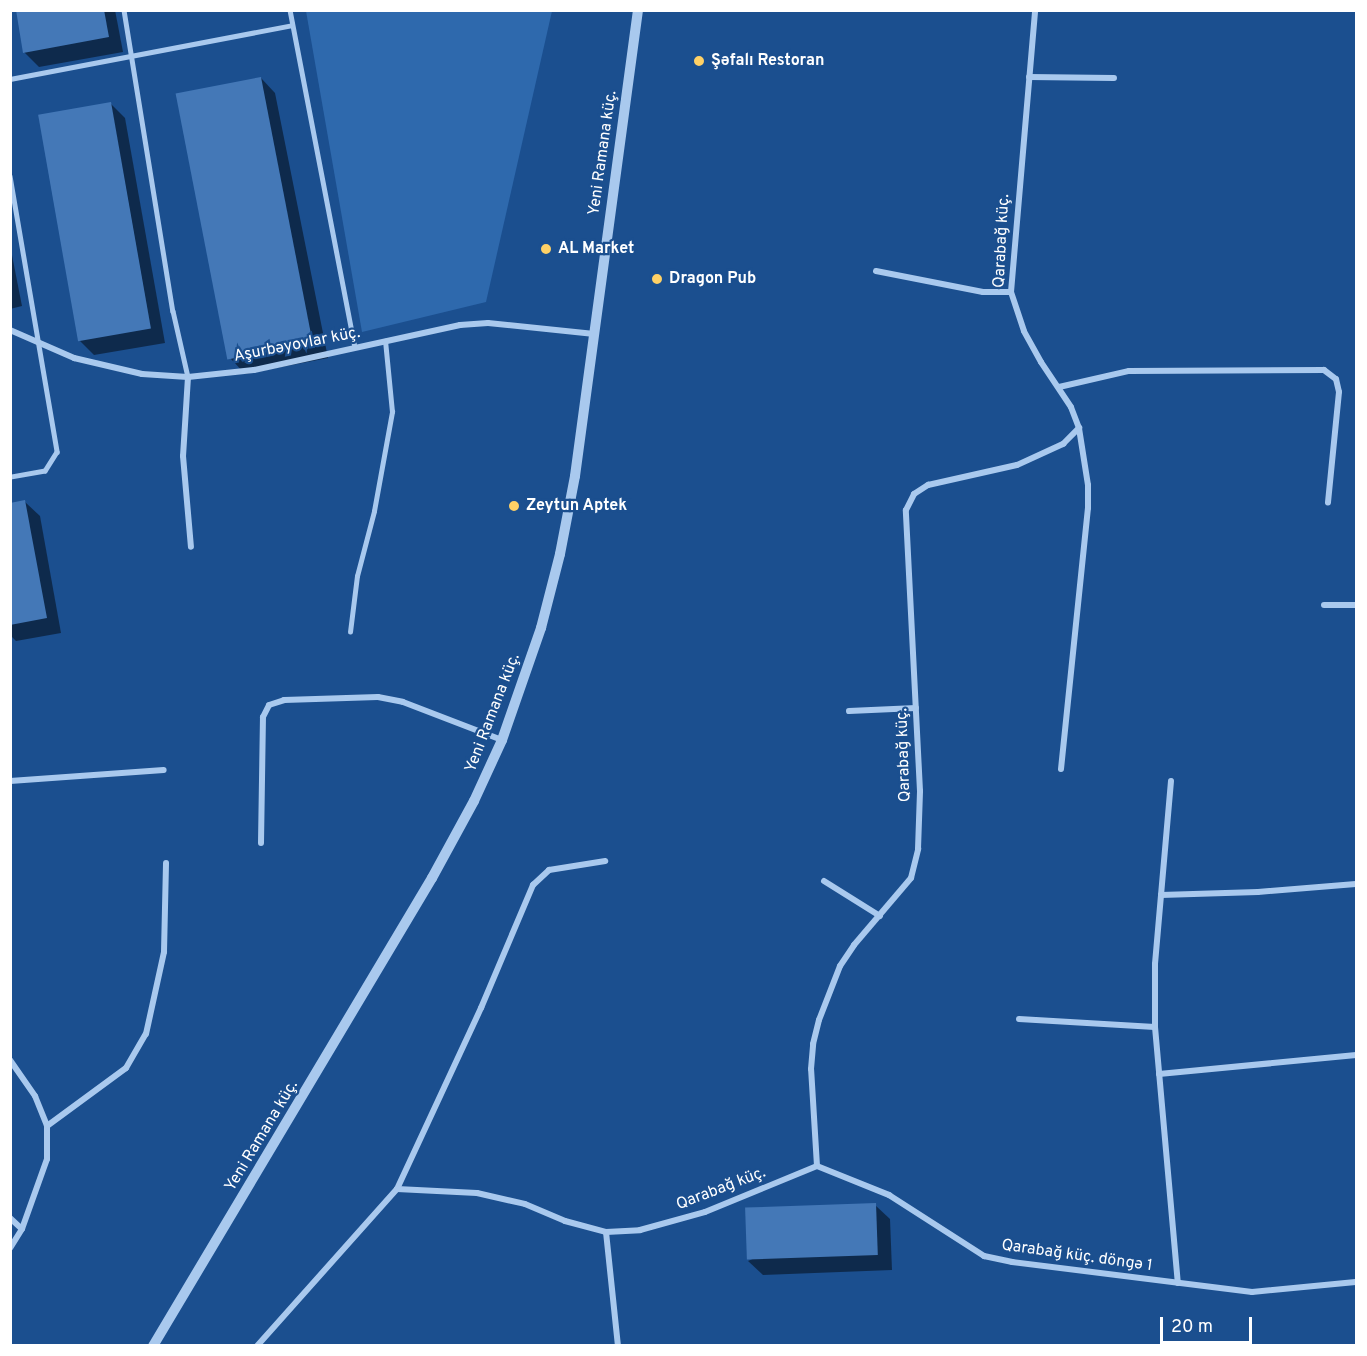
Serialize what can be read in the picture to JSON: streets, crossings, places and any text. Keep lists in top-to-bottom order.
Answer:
{
  "streets": {
    "street": [
      "Yeni Ramana küç.",
      "Qarabağ küç.",
      "Aşurbəyovlar küç.",
      "Qarabağ küç. döngə 1"
    ]
  },
  "crossings": [
    ["Yeni Ramana küç.", "Aşurbəyovlar küç."],
    ["Qarabağ küç.", "Qarabağ küç. döngə 1"]
  ],
  "places": [
    "Şəfalı Restoran",
    "AL Market",
    "Dragon Pub",
    "Zeytun Aptek"
  ],
  "scale_bar": "20 m"
}
